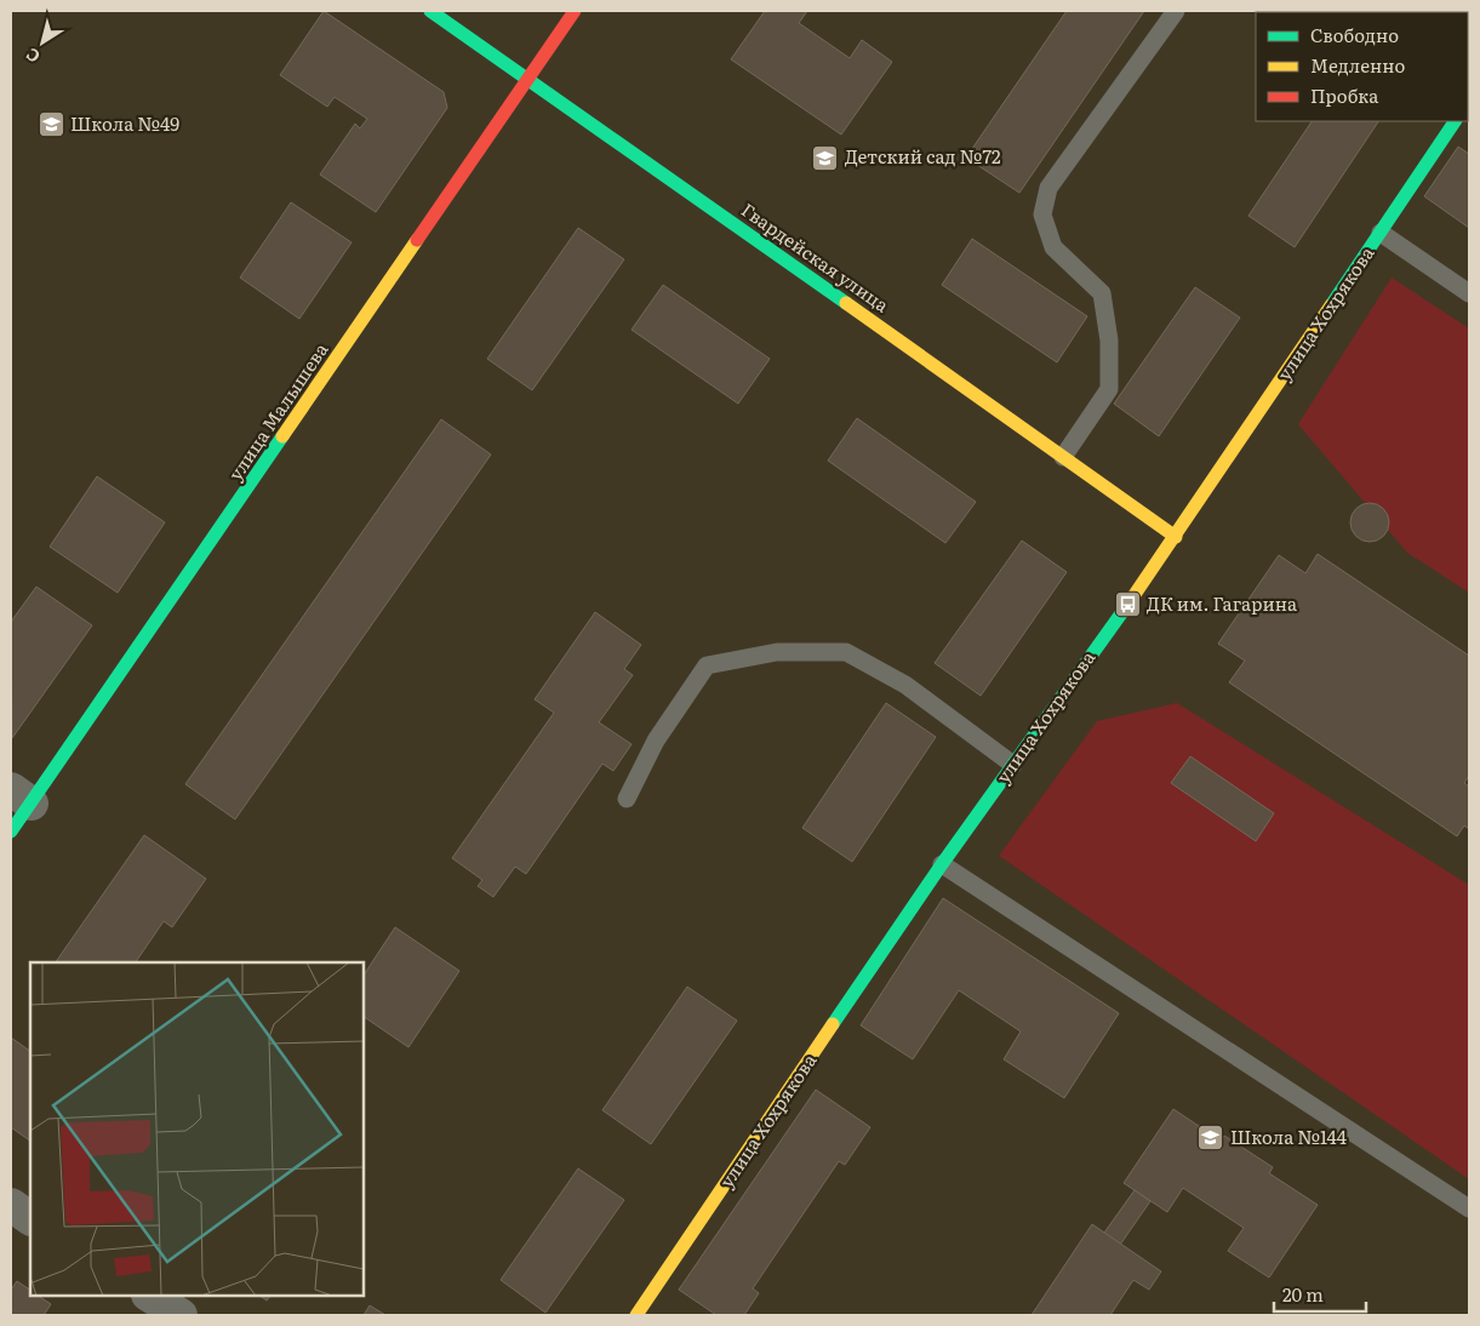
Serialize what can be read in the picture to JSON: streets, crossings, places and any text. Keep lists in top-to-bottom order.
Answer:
{
  "streets": {
    "street": ["Гвардейская улица", "улица Хохрякова", "улица Малышева"]
  },
  "crossings": [
    ["Гвардейская улица", "улица Хохрякова"],
    ["Гвардейская улица", "улица Малышева"]
  ],
  "places": {
    "school or university": ["Школа №49", "Детский сад №72", "Школа №144"],
    "bus stop": ["ДК им. Гагарина"]
  },
  "legend": ["Свободно", "Медленно", "Пробка"],
  "scale_bar": "20 m",
  "north": "bottom left"
}
